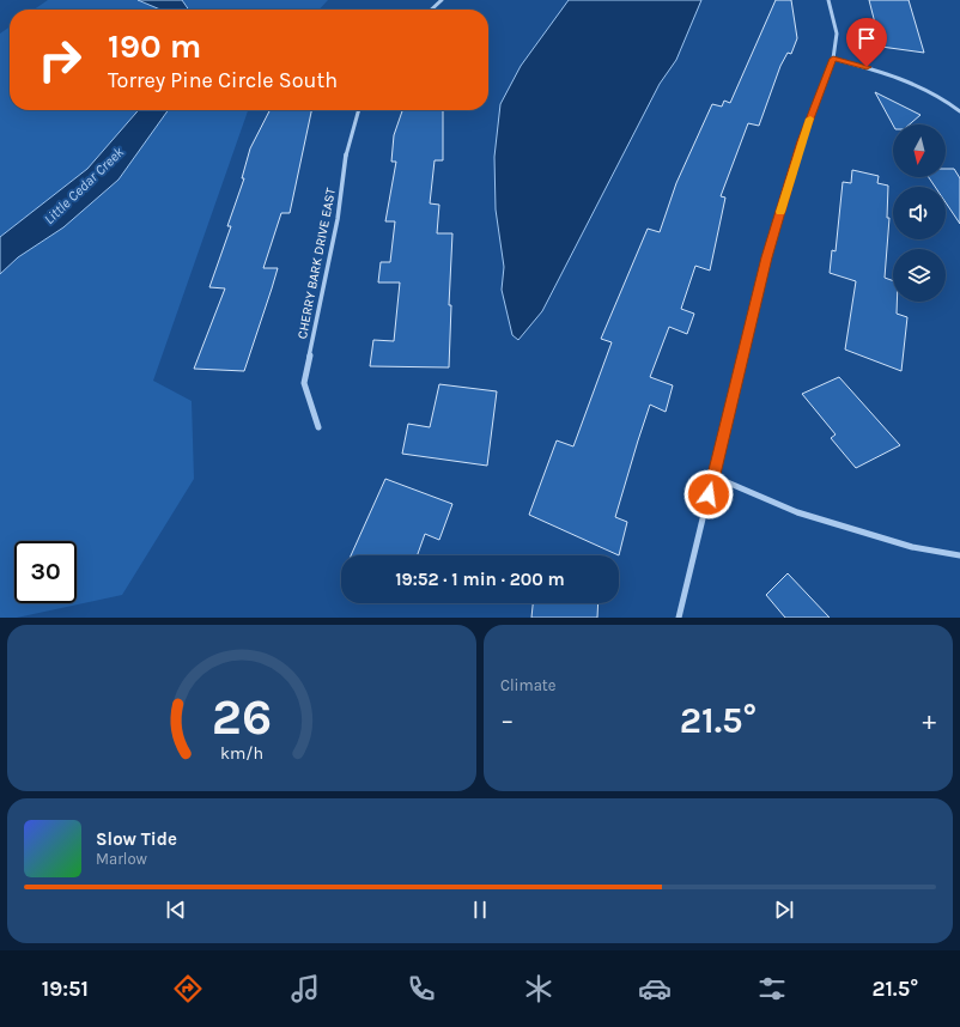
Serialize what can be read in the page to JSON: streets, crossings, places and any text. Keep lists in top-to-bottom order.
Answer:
{
  "streets": {
    "street": ["CHERRY BARK DRIVE EAST"]
  },
  "water": ["Little Cedar Creek"],
  "north": "bottom",
  "page": {
    "turn": ["190 m", "Torrey Pine Circle South"],
    "limit": "30",
    "trip": "19:52 · 1 min · 200 m",
    "tile": "Climate",
    "heat": ["−", "21.5°", "+"],
    "song": ["Slow Tide", "Marlow"],
    "tabs": ["19:51", "21.5°"],
    "gauge": ["26", "km/h"]
  }
}
